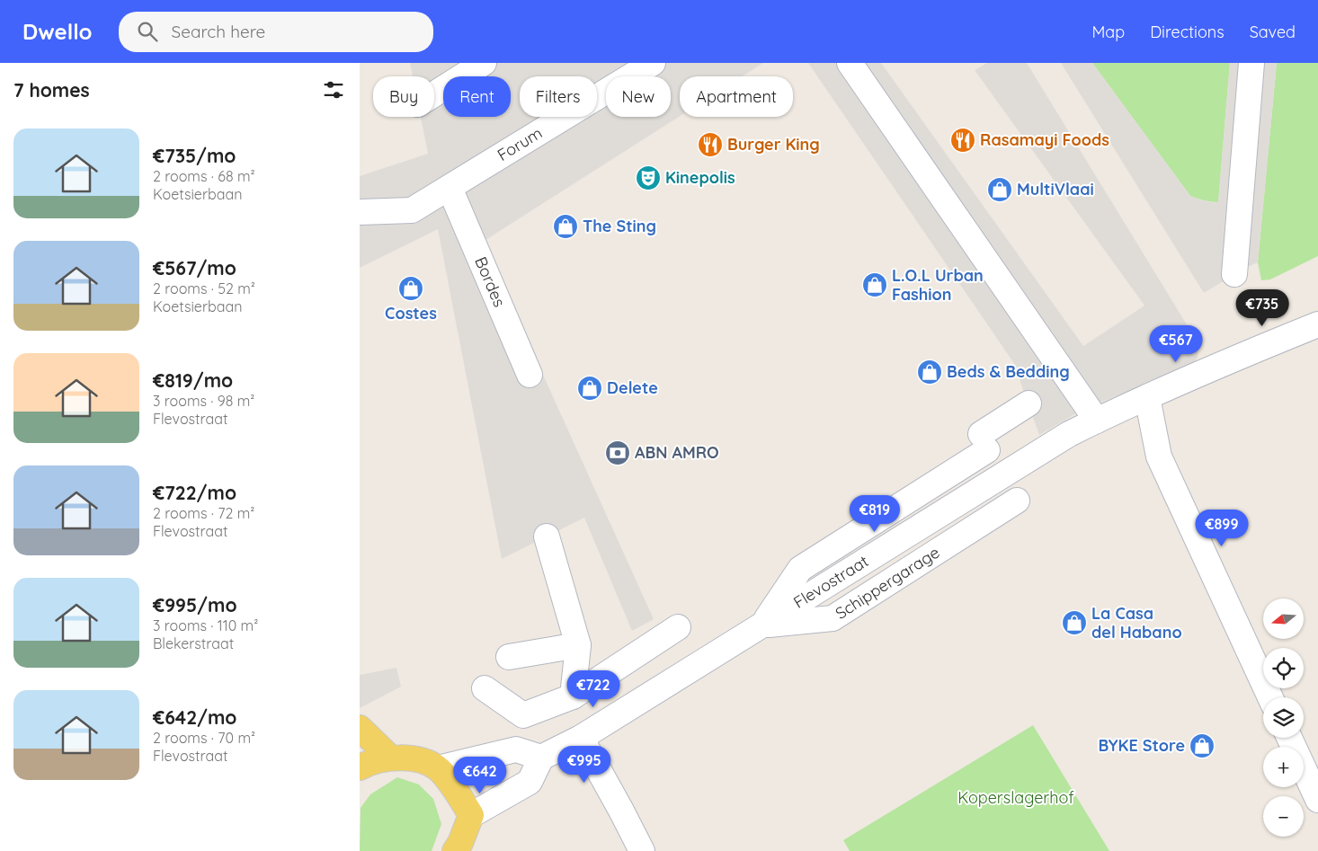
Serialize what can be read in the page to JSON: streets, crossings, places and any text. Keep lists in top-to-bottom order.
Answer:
{
  "streets": {
    "street": [
      "Forum",
      "Bordes",
      "Flevostraat",
      "Schippergarage"
    ]
  },
  "crossings": [
    ["Forum", "Bordes"],
    ["Flevostraat", "Schippergarage"]
  ],
  "parks": ["Koperslagerhof"],
  "places": {
    "restaurant": ["Rasamayi Foods", "Burger King"],
    "theatre": ["Kinepolis"],
    "shop": [
      "MultiVlaai",
      "The Sting",
      "L.O.L Urban Fashion",
      "Costes",
      "Beds & Bedding",
      "Delete",
      "La Casa del Habano",
      "BYKE Store"
    ],
    "bank": ["ABN AMRO"]
  },
  "north": "left",
  "page": {
    "header": "Dwello",
    "search": "Search here",
    "nav": ["Map", "Directions", "Saved"],
    "heading": "7 homes",
    "chip": [
      "Buy",
      "Rent",
      "Filters",
      "New",
      "Apartment"
    ],
    "list": [
      {
        "name": "€735/mo",
        "note": "2 rooms · 68 m² · Koetsierbaan"
      },
      {
        "name": "€567/mo",
        "note": "2 rooms · 52 m² · Koetsierbaan"
      },
      {
        "name": "€819/mo",
        "note": "3 rooms · 98 m² · Flevostraat"
      },
      {
        "name": "€722/mo",
        "note": "2 rooms · 72 m² · Flevostraat"
      },
      {
        "name": "€995/mo",
        "note": "3 rooms · 110 m² · Blekerstraat"
      },
      {
        "name": "€642/mo",
        "note": "2 rooms · 70 m² · Flevostraat"
      }
    ],
    "price": [
      "€735",
      "€567",
      "€819",
      "€899",
      "€722",
      "€995",
      "€642"
    ],
    "map_buttons": ["+", "−"]
  }
}
